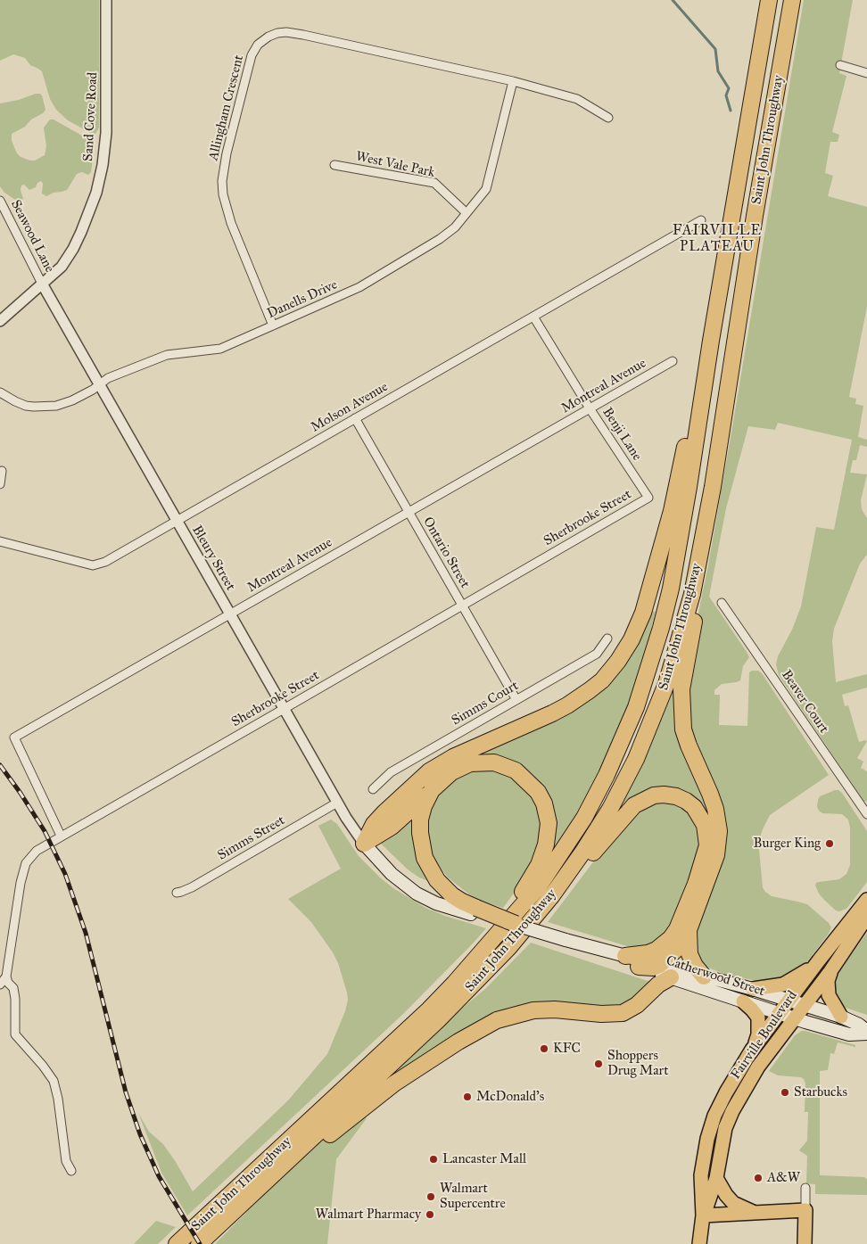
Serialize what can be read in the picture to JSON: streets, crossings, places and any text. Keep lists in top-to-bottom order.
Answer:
{
  "streets": {
    "highway": ["Saint John Throughway"],
    "main road": ["Catherwood Street", "Fairville Boulevard"],
    "street": [
      "Allingham Crescent",
      "Sand Cove Road",
      "West Vale Park",
      "Seawood Lane",
      "Danells Drive",
      "Montreal Avenue",
      "Molson Avenue",
      "Benji Lane",
      "Sherbrooke Street",
      "Ontario Street",
      "Bleury Street",
      "Beaver Court",
      "Simms Court",
      "Simms Street"
    ]
  },
  "crossings": [
    ["Allingham Crescent", "Danells Drive"],
    ["Sand Cove Road", "Seawood Lane"],
    ["Sand Cove Road", "Bleury Street"],
    ["West Vale Park", "Danells Drive"],
    ["Seawood Lane", "Bleury Street"],
    ["Danells Drive", "Bleury Street"],
    ["Montreal Avenue", "Benji Lane"],
    ["Montreal Avenue", "Sherbrooke Street"],
    ["Montreal Avenue", "Ontario Street"],
    ["Montreal Avenue", "Bleury Street"],
    ["Molson Avenue", "Benji Lane"],
    ["Molson Avenue", "Ontario Street"],
    ["Molson Avenue", "Bleury Street"],
    ["Benji Lane", "Sherbrooke Street"],
    ["Sherbrooke Street", "Ontario Street"],
    ["Sherbrooke Street", "Bleury Street"],
    ["Ontario Street", "Simms Court"],
    ["Bleury Street", "Simms Street"],
    ["Catherwood Street", "Fairville Boulevard"]
  ],
  "districts": ["FAIRVILLE PLATEAU"],
  "places": [
    "Burger King",
    "KFC",
    "Shoppers Drug Mart",
    "Starbucks",
    "McDonald's",
    "Lancaster Mall",
    "A&W",
    "Walmart Supercentre",
    "Walmart Pharmacy"
  ]
}
